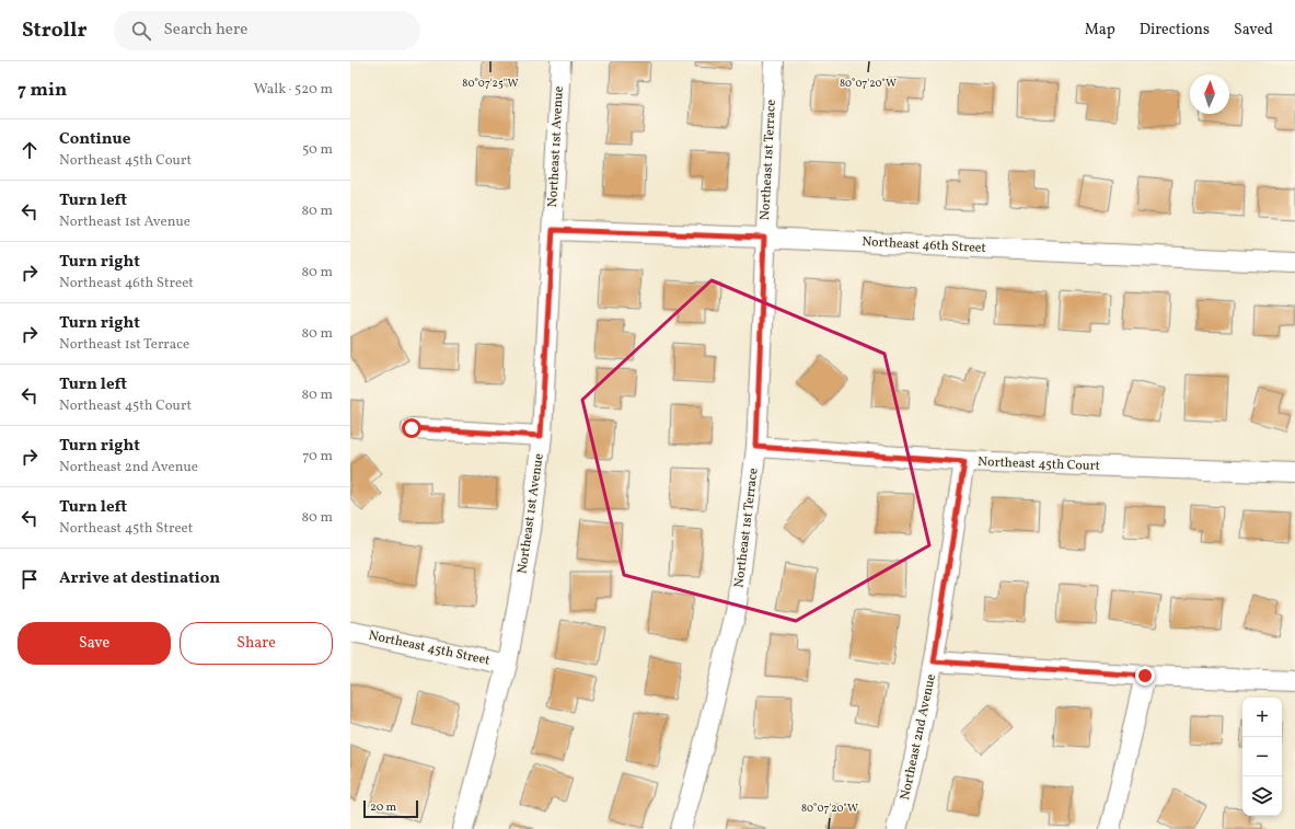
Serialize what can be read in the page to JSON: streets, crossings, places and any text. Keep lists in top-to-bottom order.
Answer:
{
  "streets": {
    "street": [
      "Northeast 1st Avenue",
      "Northeast 1st Terrace",
      "Northeast 46th Street",
      "Northeast 45th Court",
      "Northeast 45th Street",
      "Northeast 2nd Avenue"
    ]
  },
  "crossings": [
    ["Northeast 1st Avenue", "Northeast 46th Street"],
    ["Northeast 1st Avenue", "Northeast 45th Street"],
    ["Northeast 1st Terrace", "Northeast 46th Street"],
    ["Northeast 1st Terrace", "Northeast 45th Court"],
    ["Northeast 45th Court", "Northeast 2nd Avenue"]
  ],
  "scale_bar": "20 m",
  "north": "top",
  "page": {
    "header": "Strollr",
    "search": "Search here",
    "nav": ["Map", "Directions", "Saved"],
    "heading": ["7 min", "Walk · 520 m"],
    "list": [
      ["Continue", "Northeast 45th Court", "50 m"],
      ["Turn left", "Northeast 1st Avenue", "80 m"],
      ["Turn right", "Northeast 46th Street", "80 m"],
      ["Turn right", "Northeast 1st Terrace", "80 m"],
      ["Turn left", "Northeast 45th Court", "80 m"],
      ["Turn right", "Northeast 2nd Avenue", "70 m"],
      ["Turn left", "Northeast 45th Street", "80 m"],
      "Arrive at destination"
    ],
    "buttons": ["Save", "Share"],
    "map_buttons": ["+", "−"],
    "scale": "20 m"
  },
  "coordinates": ["80°07'25\"W", "80°07'20\"W"]
}
